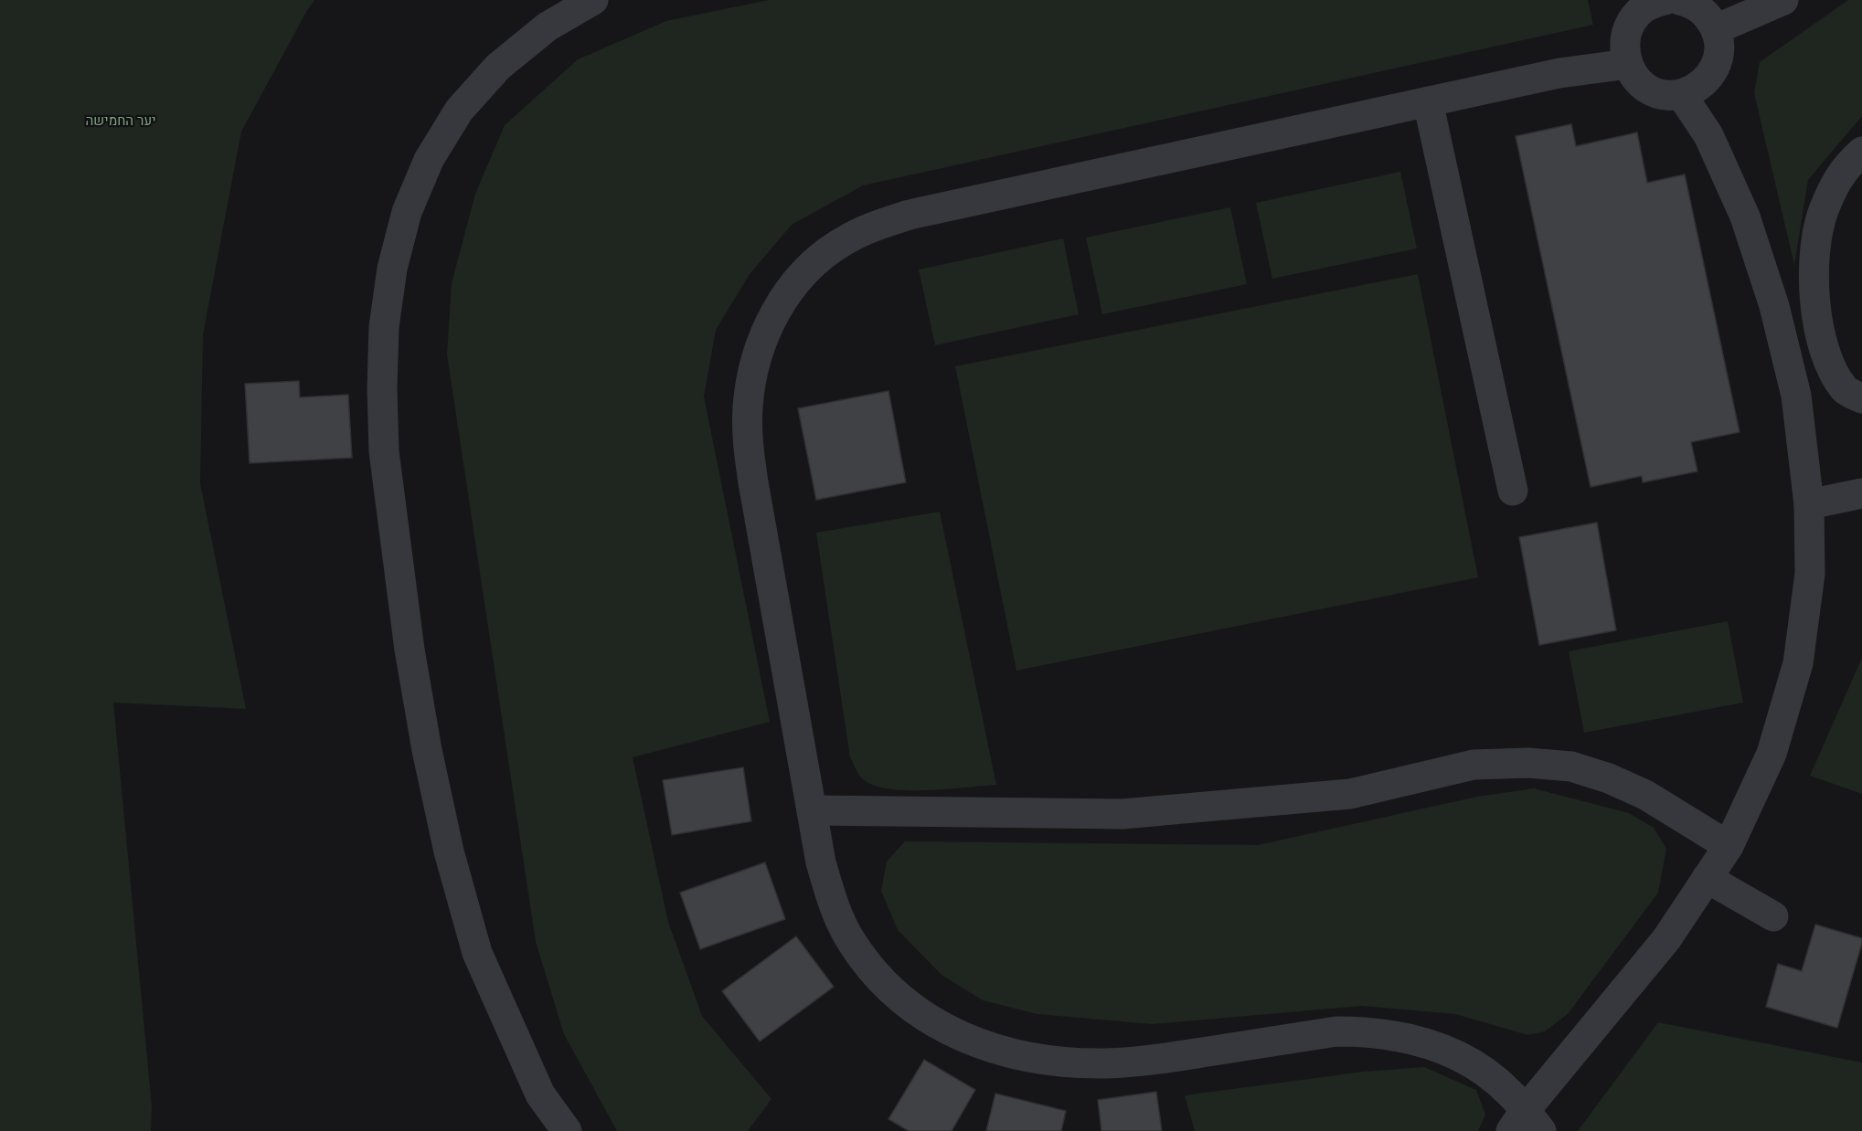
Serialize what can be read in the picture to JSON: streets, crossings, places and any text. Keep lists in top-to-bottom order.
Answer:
{
  "parks": ["יער החמישה"]
}
